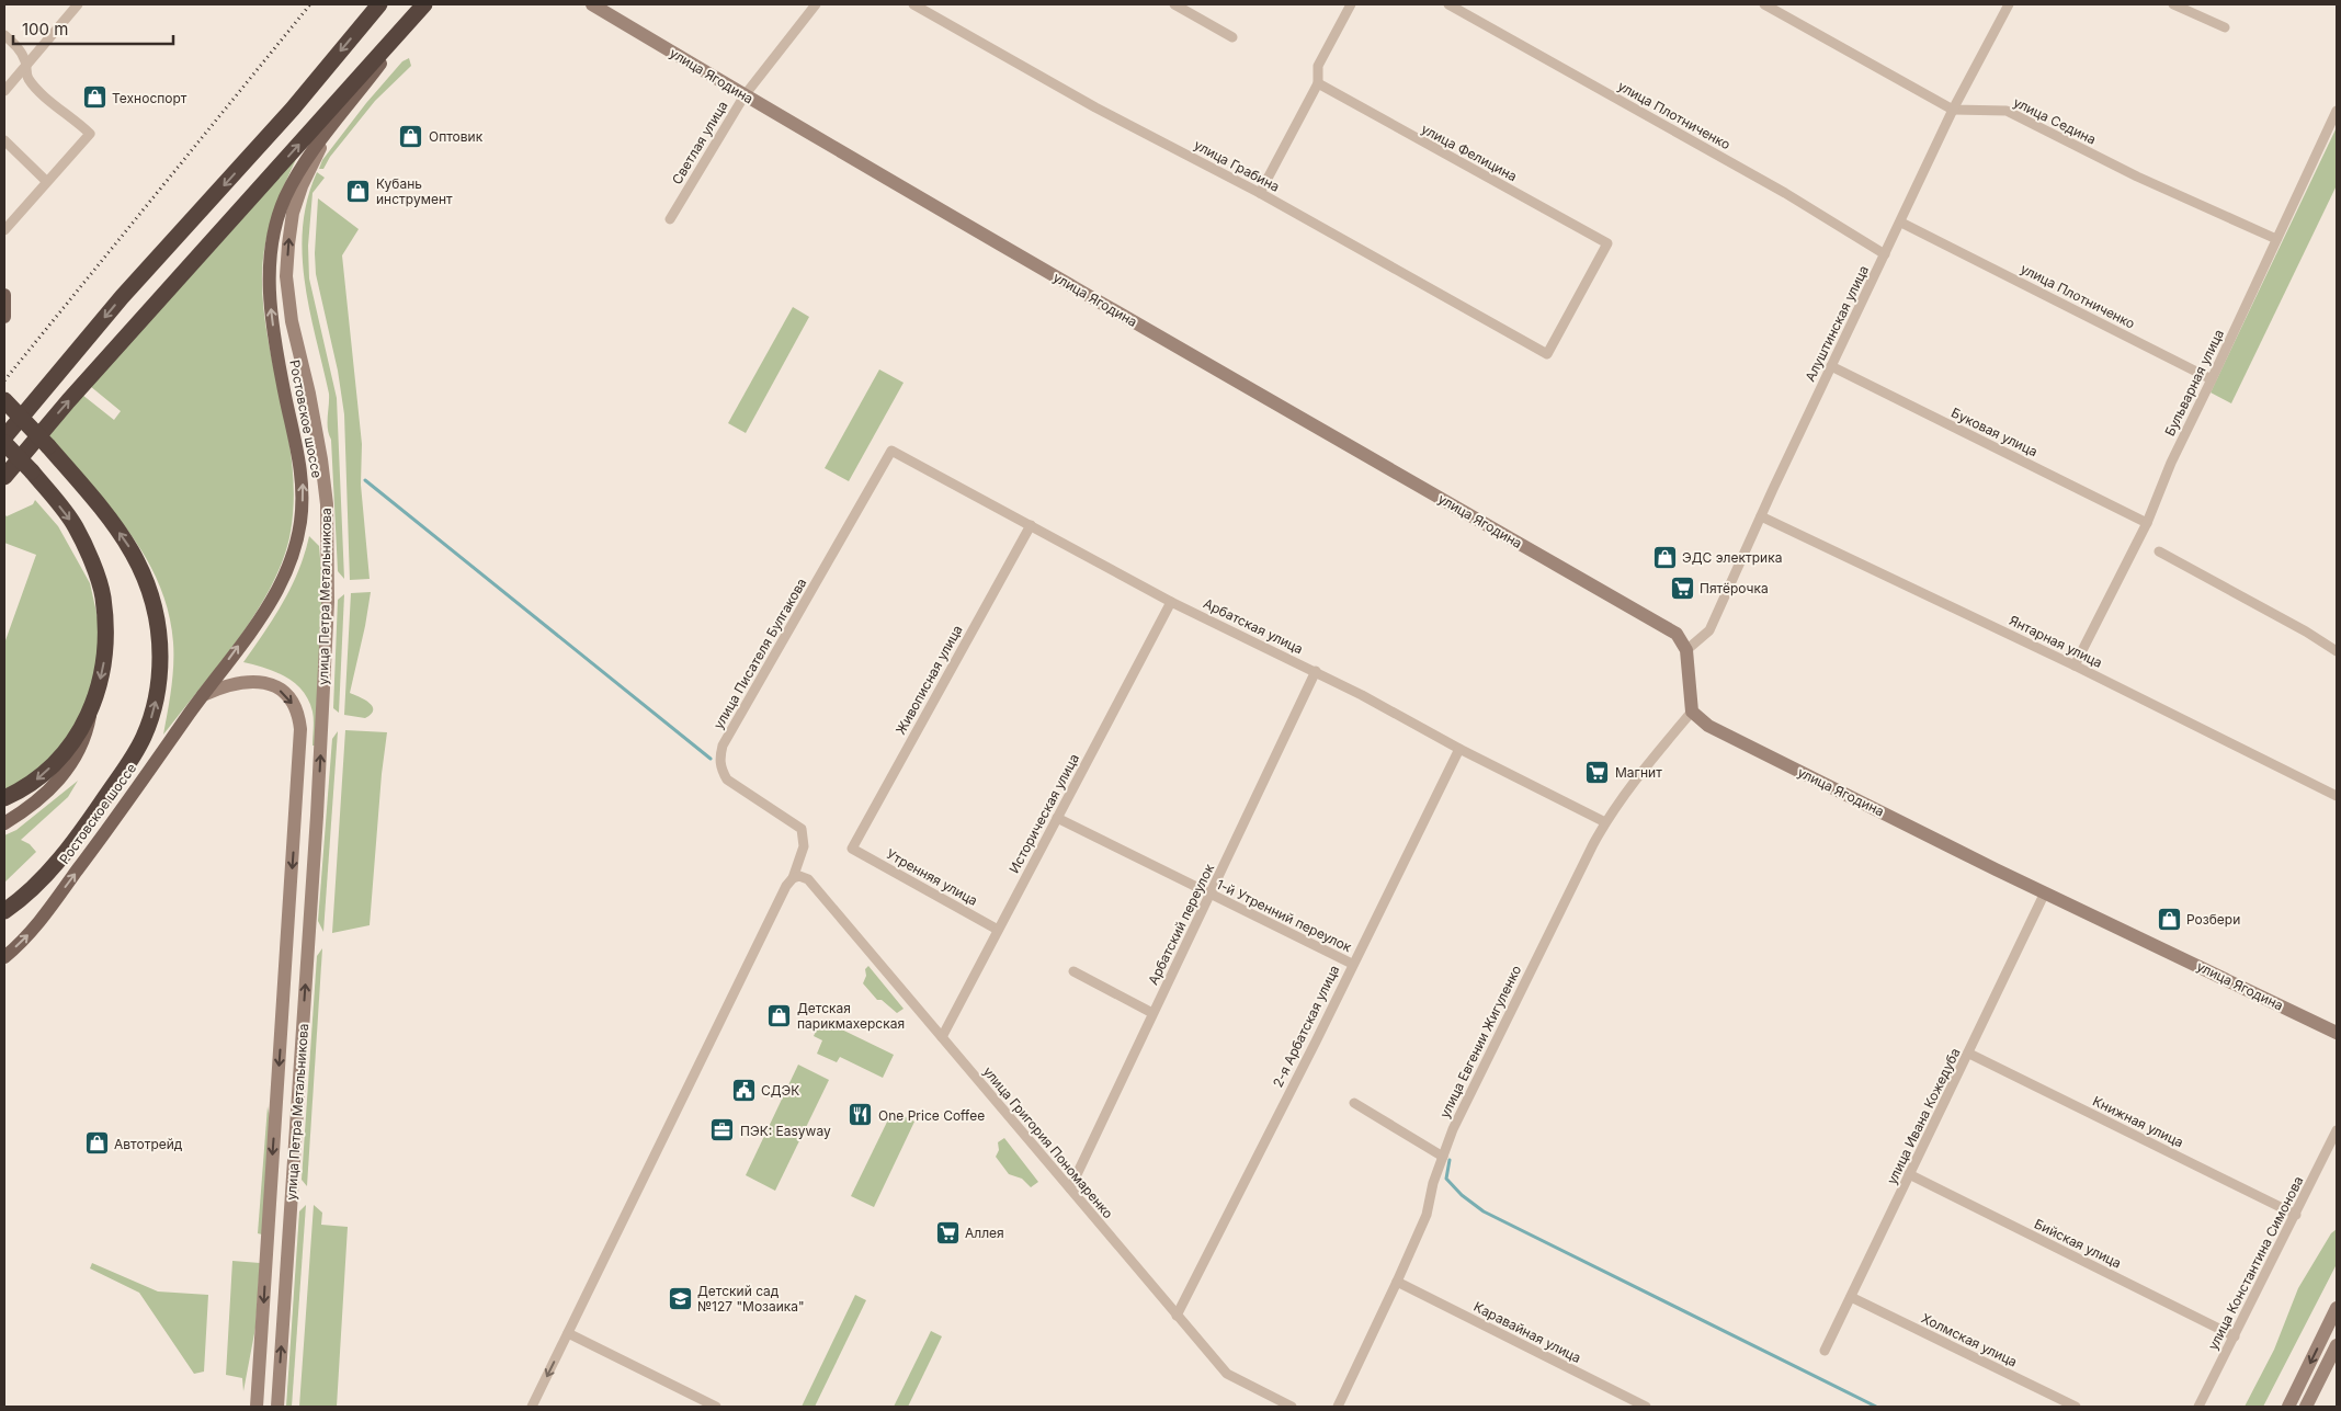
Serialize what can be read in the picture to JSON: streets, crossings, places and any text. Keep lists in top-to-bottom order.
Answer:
{
  "streets": {
    "highway": ["Ростовское шоссе"],
    "main road": ["улица Ягодина", "улица Петра Метальникова"],
    "street": [
      "улица Плотниченко",
      "улица Седина",
      "Светлая улица",
      "улица Фелицина",
      "улица Грабина",
      "Алуштинская улица",
      "Бульварная улица",
      "Буковая улица",
      "Арбатская улица",
      "Янтарная улица",
      "улица Писателя Булгакова",
      "Живописная улица",
      "Историческая улица",
      "Утренняя улица",
      "1-й Утренний переулок",
      "Арбатский переулок",
      "2-я Арбатская улица",
      "улица Евгении Жигуленко",
      "улица Ивана Кожедуба",
      "Книжная улица",
      "улица Григория Пономаренко",
      "Бийская улица",
      "улица Константина Симонова",
      "Каравайная улица",
      "Холмская улица"
    ]
  },
  "crossings": [
    ["улица Ягодина", "Светлая улица"],
    ["улица Ягодина", "Алуштинская улица"],
    ["улица Ягодина", "улица Евгении Жигуленко"],
    ["улица Ягодина", "улица Ивана Кожедуба"],
    ["улица Плотниченко", "Алуштинская улица"],
    ["улица Плотниченко", "Бульварная улица"],
    ["улица Седина", "Алуштинская улица"],
    ["улица Седина", "Бульварная улица"],
    ["улица Фелицина", "улица Грабина"],
    ["Алуштинская улица", "Буковая улица"],
    ["Алуштинская улица", "Янтарная улица"],
    ["Бульварная улица", "Буковая улица"],
    ["Бульварная улица", "Янтарная улица"],
    ["Ростовское шоссе", "улица Петра Метальникова"],
    ["Арбатская улица", "улица Писателя Булгакова"],
    ["Арбатская улица", "Живописная улица"],
    ["Арбатская улица", "Историческая улица"],
    ["Арбатская улица", "Арбатский переулок"],
    ["Арбатская улица", "2-я Арбатская улица"],
    ["Арбатская улица", "улица Евгении Жигуленко"],
    ["улица Писателя Булгакова", "улица Григория Пономаренко"],
    ["Живописная улица", "Утренняя улица"],
    ["Историческая улица", "Утренняя улица"],
    ["Историческая улица", "1-й Утренний переулок"],
    ["Историческая улица", "улица Григория Пономаренко"],
    ["1-й Утренний переулок", "Арбатский переулок"],
    ["1-й Утренний переулок", "2-я Арбатская улица"],
    ["Арбатский переулок", "улица Григория Пономаренко"],
    ["2-я Арбатская улица", "улица Григория Пономаренко"],
    ["улица Евгении Жигуленко", "Каравайная улица"],
    ["улица Ивана Кожедуба", "Книжная улица"],
    ["улица Ивана Кожедуба", "Бийская улица"],
    ["улица Ивана Кожедуба", "Холмская улица"],
    ["Книжная улица", "улица Константина Симонова"],
    ["Бийская улица", "улица Константина Симонова"]
  ],
  "one_way": ["Ростовское шоссе"],
  "places": {
    "shop": [
      "Техноспорт",
      "Оптовик",
      "Кубань инструмент",
      "ЭДС электрика",
      "Розбери",
      "Детская парикмахерская",
      "Автотрейд"
    ],
    "supermarket": ["Пятёрочка", "Магнит", "Аллея"],
    "public building": ["СДЭК"],
    "restaurant": ["One Price Coffee"],
    "office": ["ПЭК: Easyway"],
    "school or university": ["Детский сад №127 \"Мозаика\""]
  },
  "scale_bar": "100 m"
}
